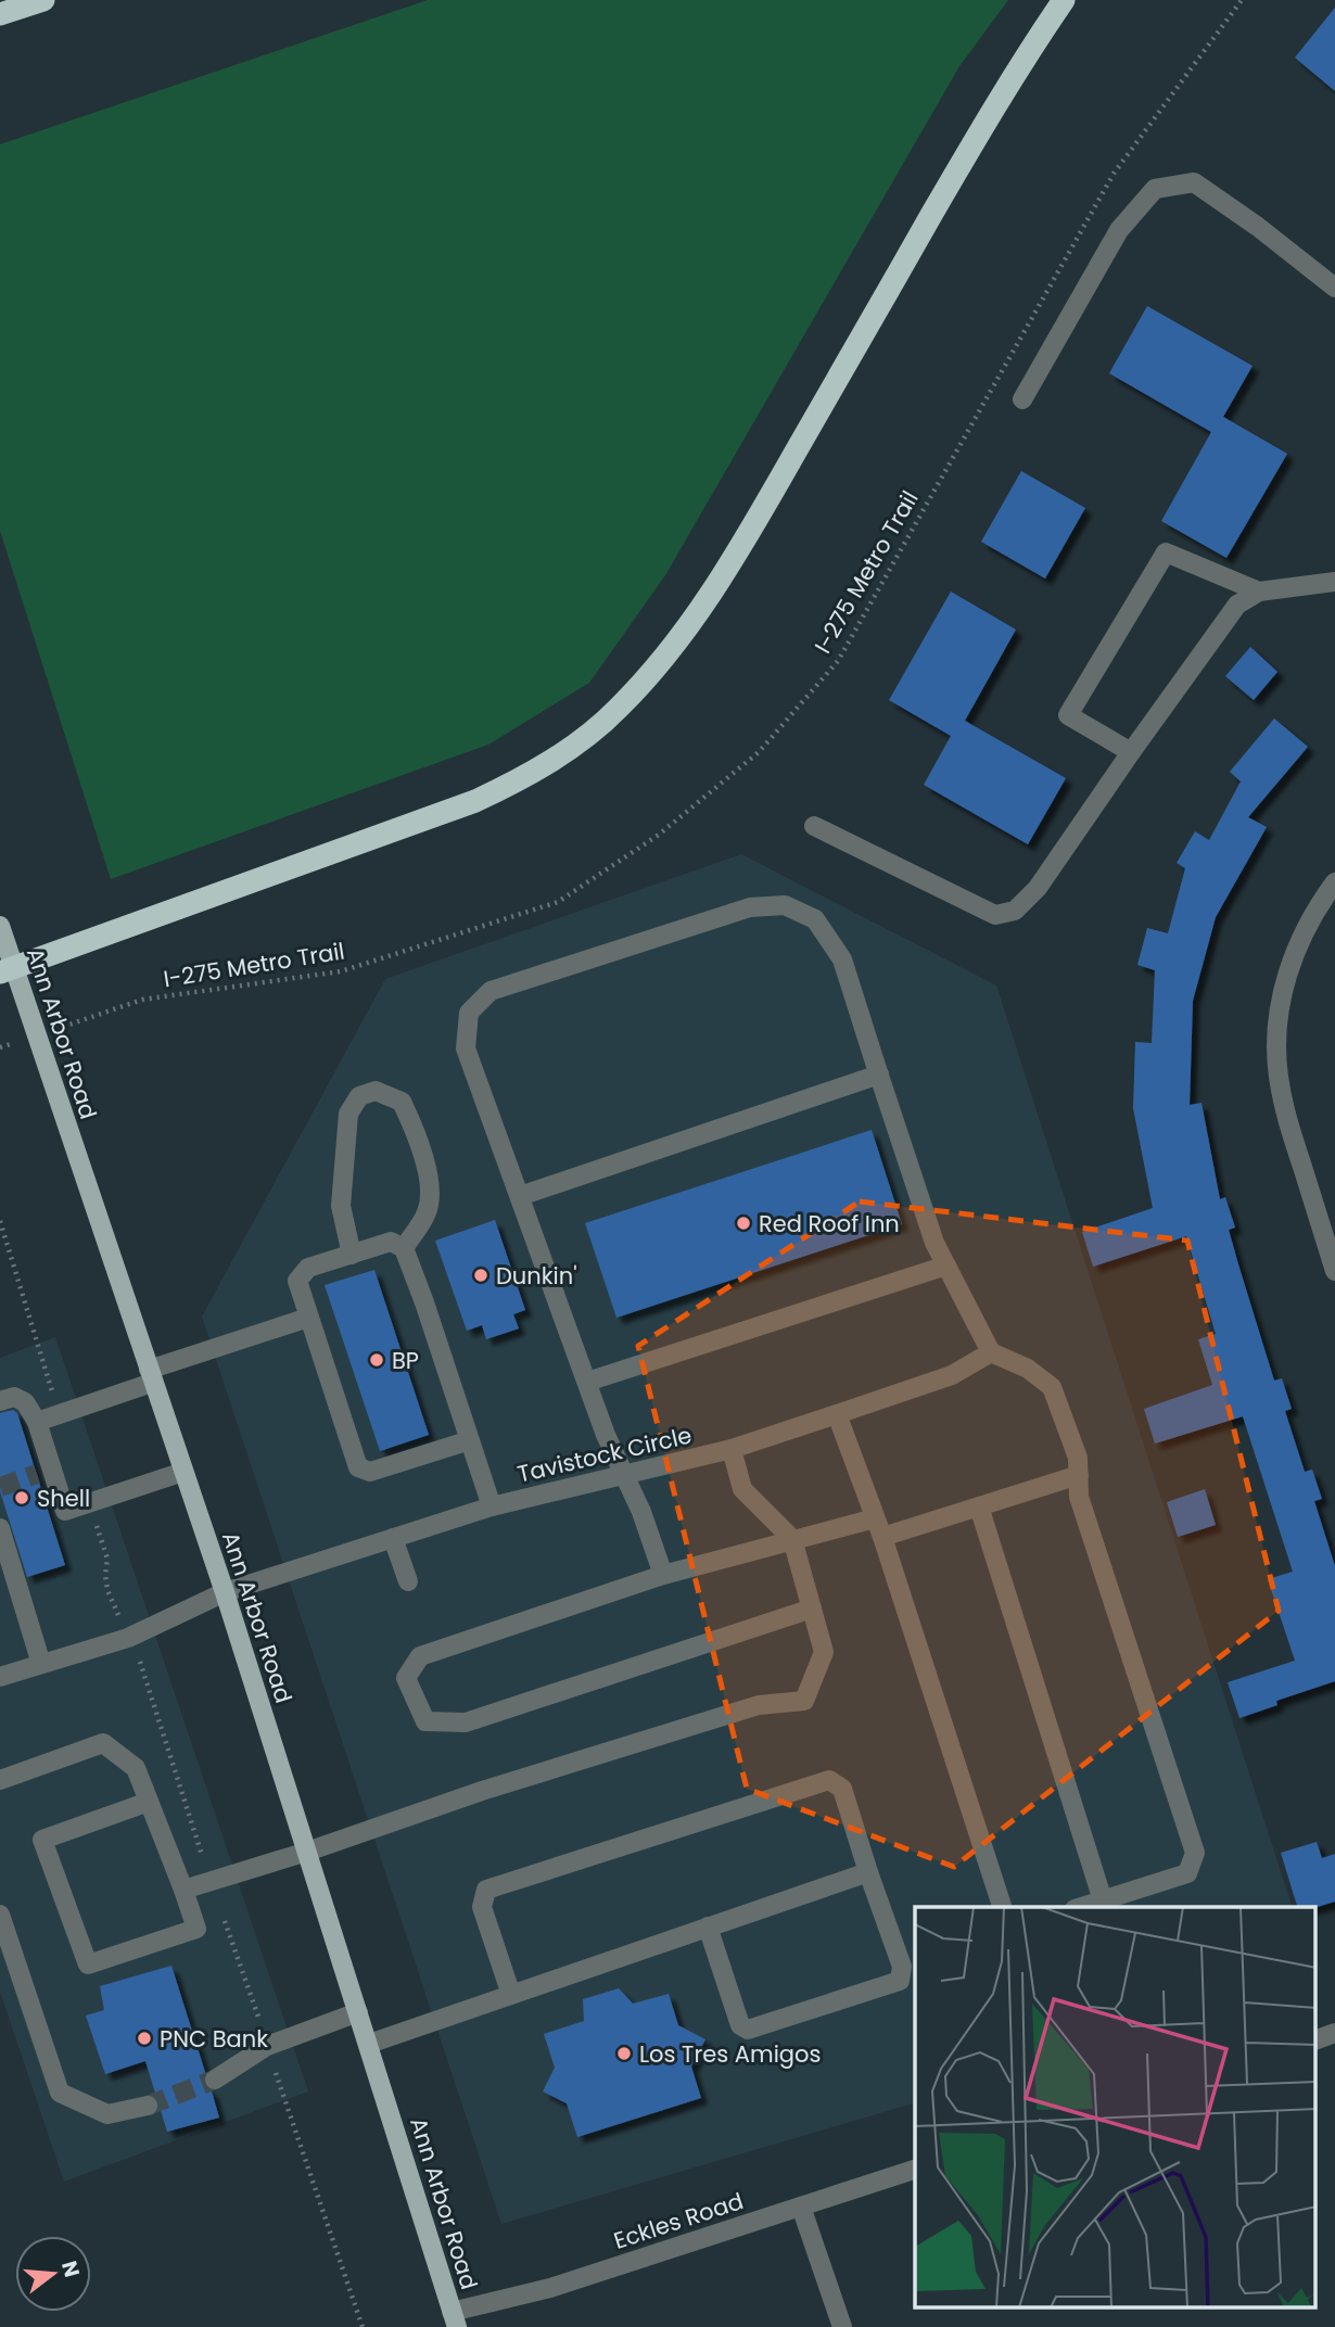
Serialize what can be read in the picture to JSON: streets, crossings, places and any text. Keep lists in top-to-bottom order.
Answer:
{
  "streets": {
    "main road": ["Ann Arbor Road"],
    "street": ["Tavistock Circle", "Eckles Road"],
    "path": ["I-275 Metro Trail"]
  },
  "crossings": [
    ["Ann Arbor Road", "Tavistock Circle"],
    ["Ann Arbor Road", "Eckles Road"]
  ],
  "places": [
    "Red Roof Inn",
    "Dunkin'",
    "BP",
    "Shell",
    "PNC Bank",
    "Los Tres Amigos"
  ],
  "north": "right"
}
